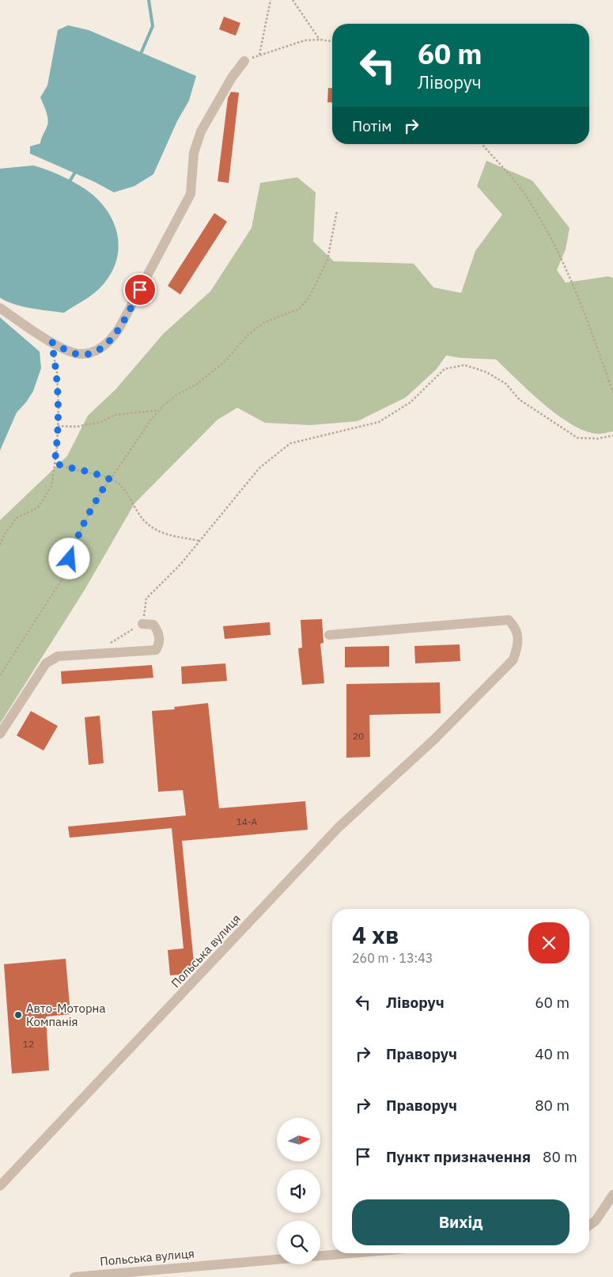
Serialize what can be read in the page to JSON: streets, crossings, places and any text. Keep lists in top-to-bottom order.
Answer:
{
  "streets": {
    "street": ["Польська вулиця"]
  },
  "places": ["Авто-Моторна Компанія"],
  "house_numbers": ["20", "14-А", "12"],
  "north": "right",
  "page": {
    "turn": ["60 m", "Ліворуч"],
    "then": "Потім",
    "heading": ["4 хв", "260 m · 13:43"],
    "list": [
      {
        "name": "Ліворуч",
        "value": "60 m"
      },
      {
        "name": "Праворуч",
        "value": "40 m"
      },
      {
        "name": "Праворуч",
        "value": "80 m"
      },
      {
        "name": "Пункт призначення",
        "value": "80 m"
      }
    ],
    "buttons": "Вихід"
  }
}
